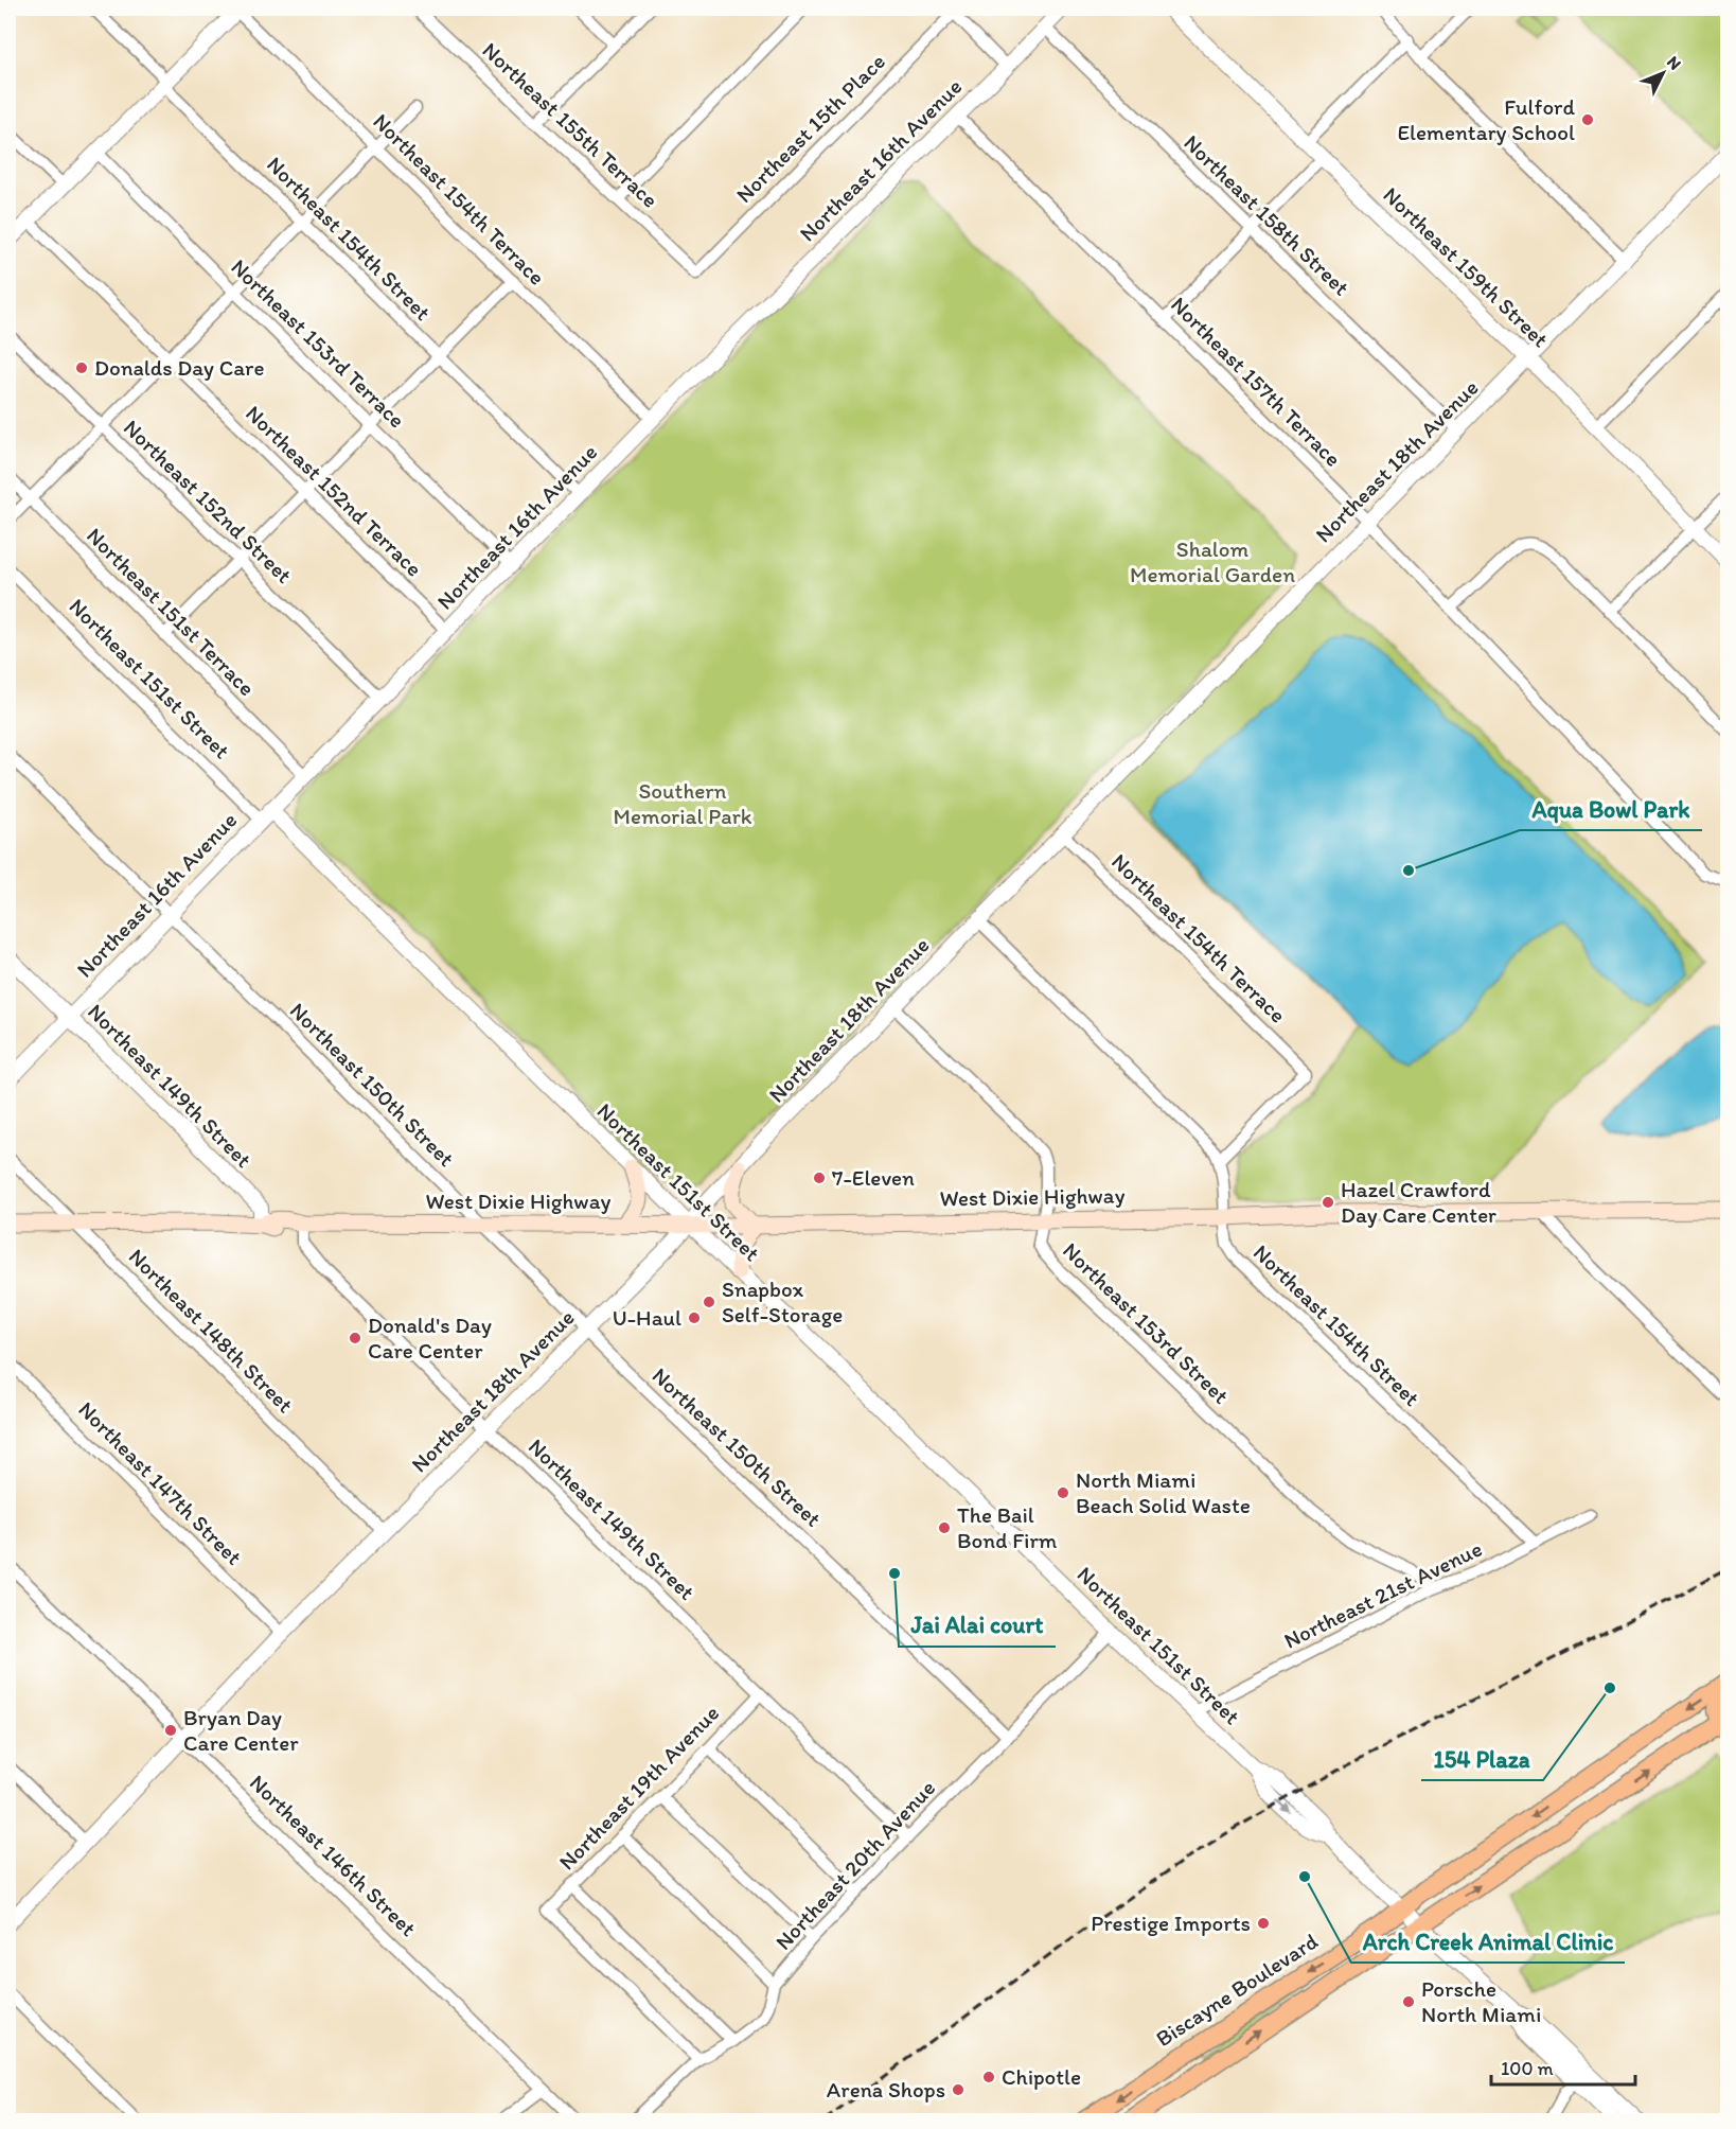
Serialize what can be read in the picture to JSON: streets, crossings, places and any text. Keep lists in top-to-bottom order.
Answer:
{
  "streets": {
    "main road": ["West Dixie Highway", "Biscayne Boulevard"],
    "street": [
      "Northeast 155th Terrace",
      "Northeast 15th Place",
      "Northeast 16th Avenue",
      "Northeast 154th Terrace",
      "Northeast 158th Street",
      "Northeast 154th Street",
      "Northeast 159th Street",
      "Northeast 153rd Terrace",
      "Northeast 157th Terrace",
      "Northeast 18th Avenue",
      "Northeast 152nd Terrace",
      "Northeast 152nd Street",
      "Northeast 151st Terrace",
      "Northeast 151st Street",
      "Northeast 150th Street",
      "Northeast 149th Street",
      "Northeast 153rd Street",
      "Northeast 148th Street",
      "Northeast 147th Street",
      "Northeast 21st Avenue",
      "Northeast 19th Avenue",
      "Northeast 146th Street",
      "Northeast 20th Avenue"
    ]
  },
  "crossings": [
    ["Northeast 155th Terrace", "Northeast 15th Place"],
    ["Northeast 16th Avenue", "Northeast 154th Terrace"],
    ["Northeast 16th Avenue", "Northeast 158th Street"],
    ["Northeast 16th Avenue", "Northeast 154th Street"],
    ["Northeast 16th Avenue", "Northeast 153rd Terrace"],
    ["Northeast 16th Avenue", "Northeast 157th Terrace"],
    ["Northeast 16th Avenue", "Northeast 152nd Terrace"],
    ["Northeast 16th Avenue", "Northeast 152nd Street"],
    ["Northeast 16th Avenue", "Northeast 151st Terrace"],
    ["Northeast 16th Avenue", "Northeast 151st Street"],
    ["Northeast 16th Avenue", "Northeast 150th Street"],
    ["Northeast 16th Avenue", "Northeast 149th Street"],
    ["Northeast 154th Terrace", "Northeast 154th Street"],
    ["Northeast 154th Terrace", "Northeast 18th Avenue"],
    ["Northeast 158th Street", "Northeast 18th Avenue"],
    ["Northeast 154th Street", "West Dixie Highway"],
    ["Northeast 154th Street", "Northeast 21st Avenue"],
    ["Northeast 159th Street", "Northeast 18th Avenue"],
    ["Northeast 157th Terrace", "Northeast 18th Avenue"],
    ["Northeast 18th Avenue", "Northeast 151st Street"],
    ["Northeast 18th Avenue", "Northeast 150th Street"],
    ["Northeast 18th Avenue", "Northeast 149th Street"],
    ["Northeast 18th Avenue", "West Dixie Highway"],
    ["Northeast 18th Avenue", "Northeast 153rd Street"],
    ["Northeast 18th Avenue", "Northeast 148th Street"],
    ["Northeast 18th Avenue", "Northeast 147th Street"],
    ["Northeast 18th Avenue", "Northeast 146th Street"],
    ["Northeast 151st Street", "West Dixie Highway"],
    ["Northeast 151st Street", "Northeast 21st Avenue"],
    ["Northeast 151st Street", "Northeast 20th Avenue"],
    ["Northeast 151st Street", "Biscayne Boulevard"],
    ["Northeast 150th Street", "West Dixie Highway"],
    ["Northeast 150th Street", "Northeast 20th Avenue"],
    ["Northeast 149th Street", "West Dixie Highway"],
    ["Northeast 149th Street", "Northeast 19th Avenue"],
    ["Northeast 149th Street", "Northeast 20th Avenue"],
    ["West Dixie Highway", "Northeast 153rd Street"],
    ["West Dixie Highway", "Northeast 148th Street"],
    ["Northeast 153rd Street", "Northeast 21st Avenue"],
    ["Northeast 19th Avenue", "Northeast 20th Avenue"]
  ],
  "parks": ["Shalom Memorial Garden", "Southern Memorial Park"],
  "places": [
    "Fulford Elementary School",
    "Donalds Day Care",
    "Aqua Bowl Park",
    "7-Eleven",
    "Hazel Crawford Day Care Center",
    "Snapbox Self-Storage",
    "U-Haul",
    "Donald's Day Care Center",
    "North Miami Beach Solid Waste",
    "The Bail Bond Firm",
    "Jai Alai court",
    "154 Plaza",
    "Bryan Day Care Center",
    "Arch Creek Animal Clinic",
    "Prestige Imports",
    "Porsche North Miami",
    "Chipotle",
    "Arena Shops"
  ],
  "scale_bar": "100 m",
  "north": "top right"
}
